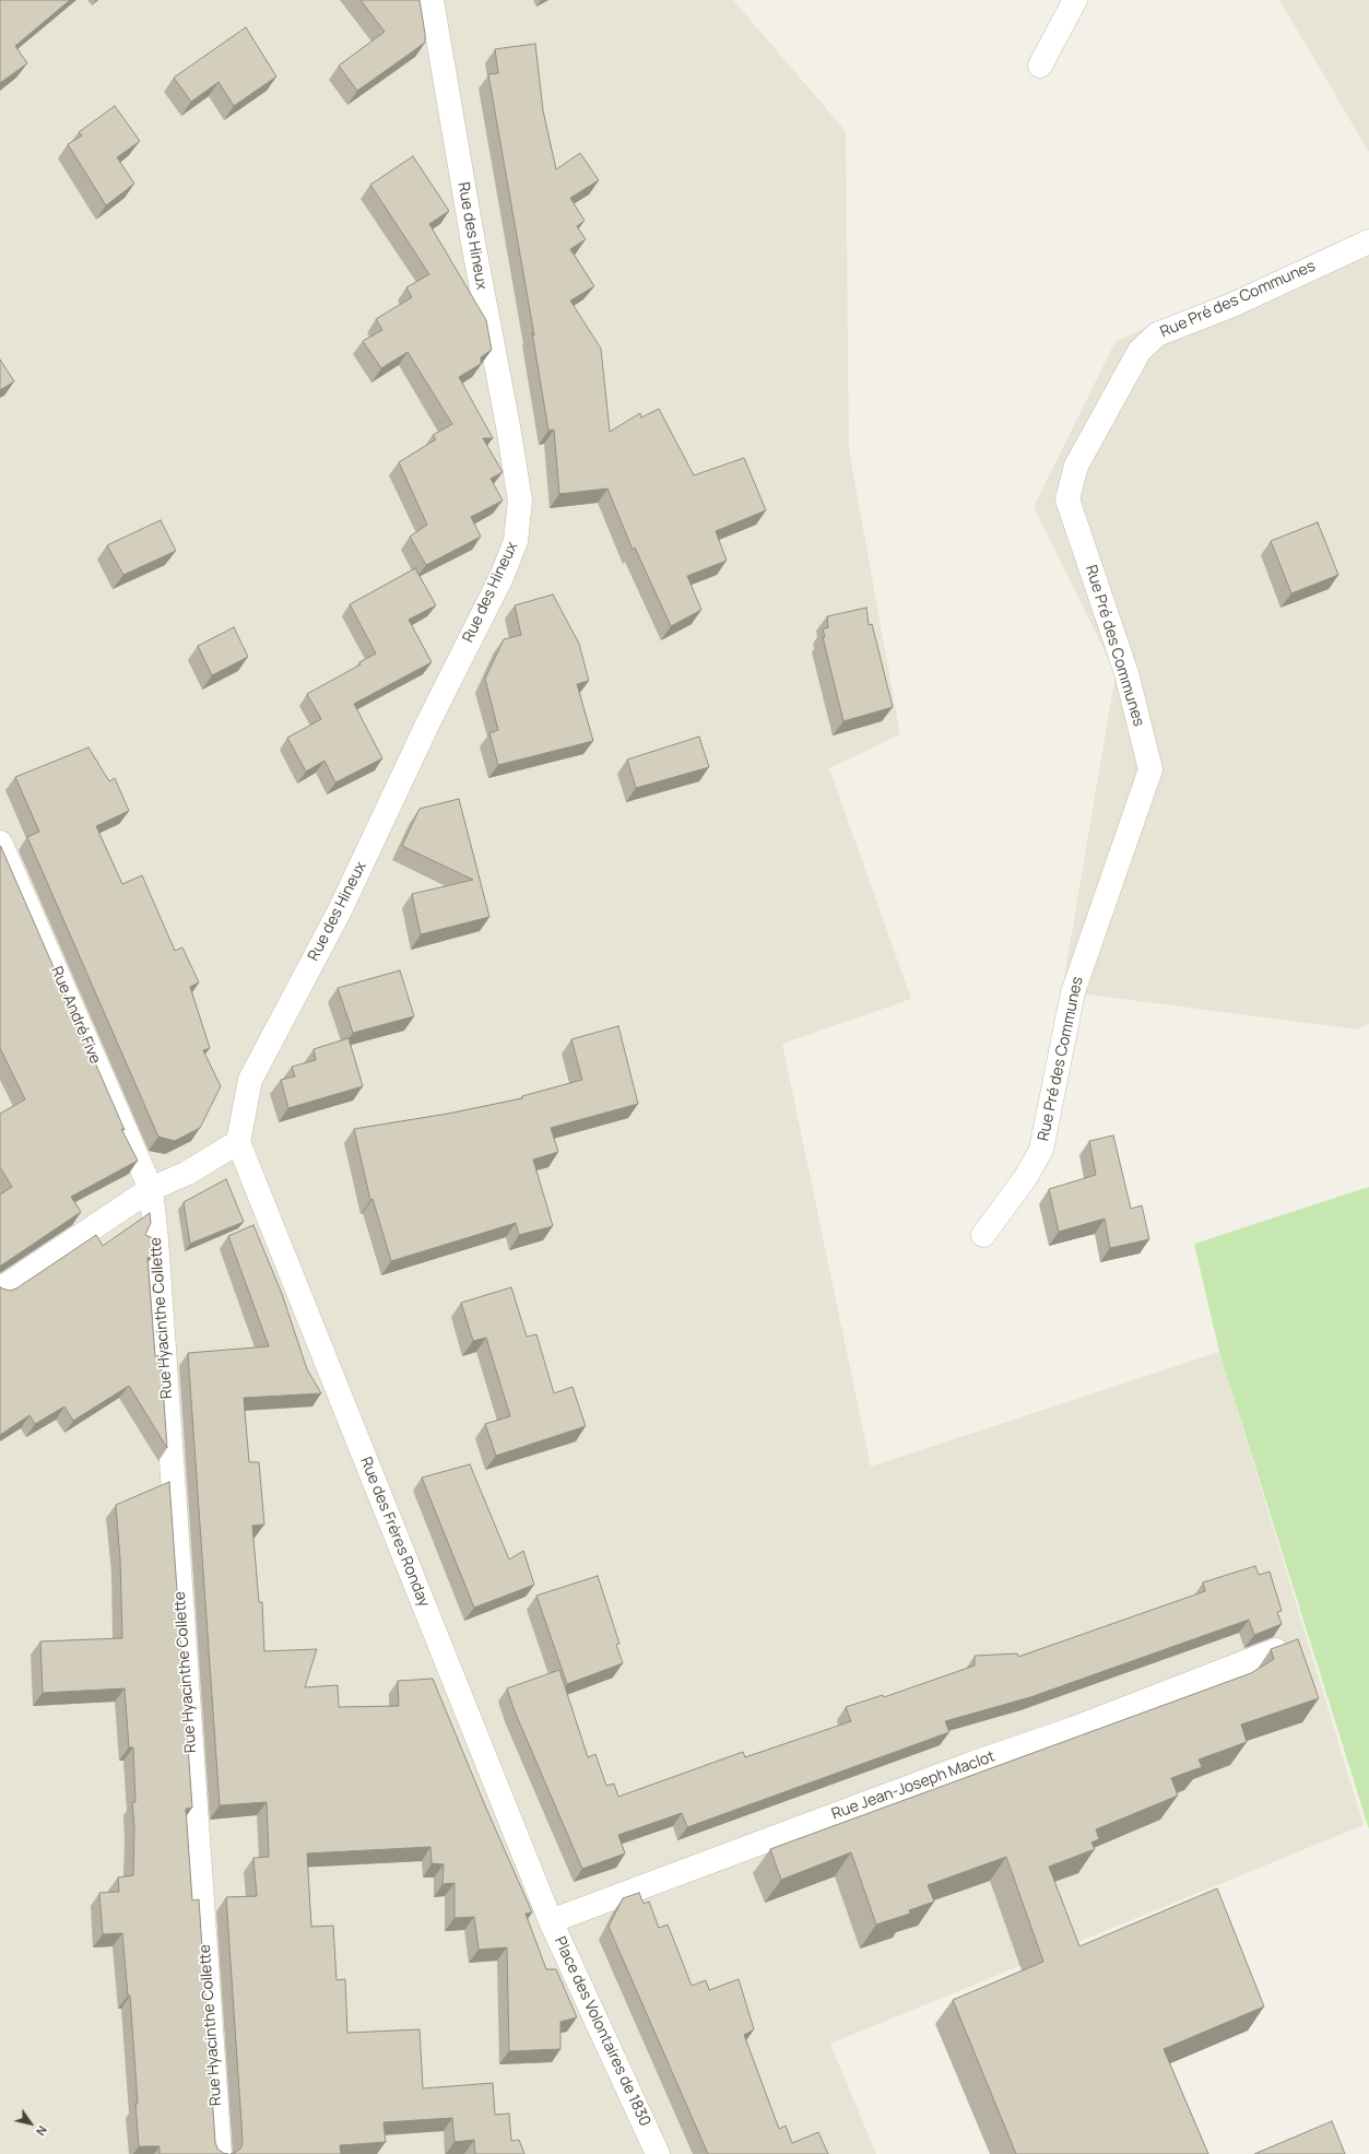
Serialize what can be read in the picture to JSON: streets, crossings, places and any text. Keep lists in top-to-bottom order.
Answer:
{
  "streets": {
    "street": [
      "Rue des Hineux",
      "Rue Pré des Communes",
      "Rue André Five",
      "Rue Hyacinthe Collette",
      "Rue des Frères Ronday",
      "Rue Jean-Joseph Maclot",
      "Place des Volontaires de 1830"
    ]
  },
  "crossings": [
    ["Rue des Hineux", "Rue des Frères Ronday"],
    ["Rue André Five", "Rue Hyacinthe Collette"],
    ["Rue des Frères Ronday", "Rue Jean-Joseph Maclot"],
    ["Rue des Frères Ronday", "Place des Volontaires de 1830"],
    ["Rue Jean-Joseph Maclot", "Place des Volontaires de 1830"]
  ],
  "north": "bottom right"
}
